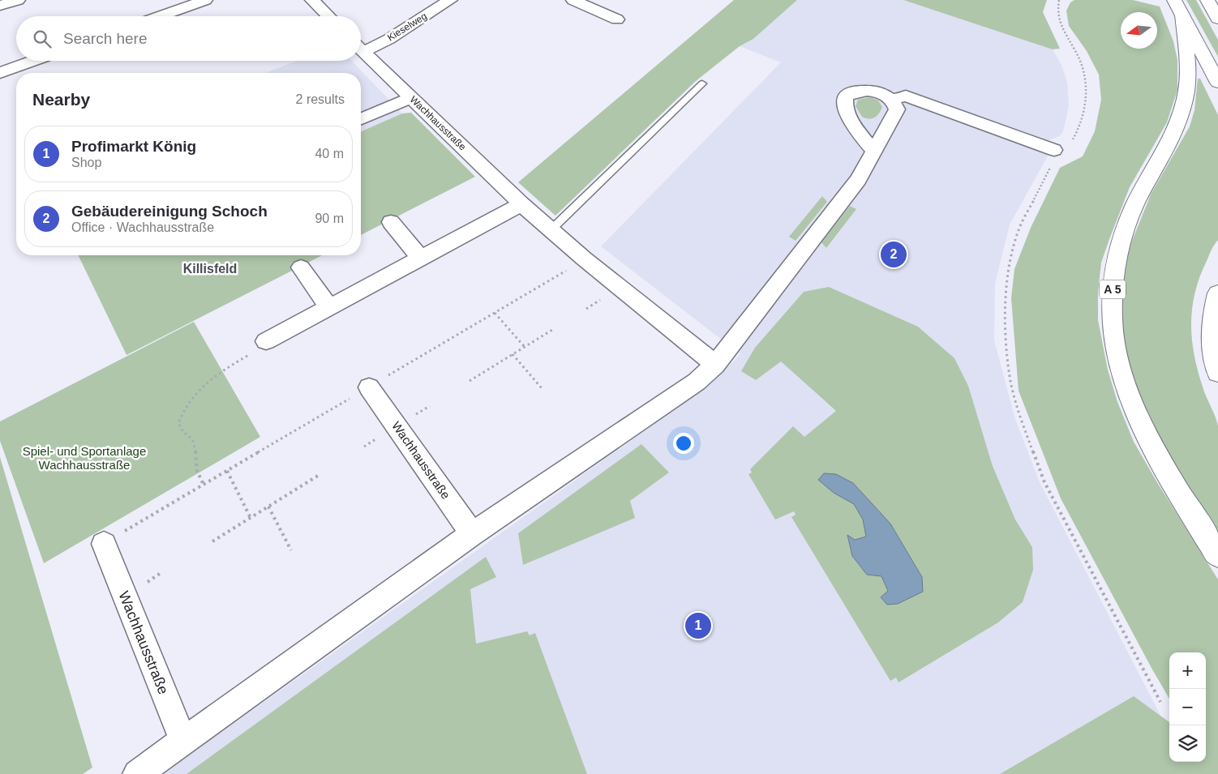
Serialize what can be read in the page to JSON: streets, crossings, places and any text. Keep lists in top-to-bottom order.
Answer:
{
  "streets": {
    "highway": ["A 5"],
    "street": ["Kieselweg", "Wachhausstraße"]
  },
  "districts": ["Killisfeld"],
  "parks": ["Spiel- und Sportanlage Wachhausstraße"],
  "north": "left",
  "page": {
    "search": "Search here",
    "heading": ["Nearby", "2 results"],
    "list": [
      {
        "mark": "1",
        "name": "Profimarkt König",
        "note": "Shop",
        "value": "40 m"
      },
      {
        "mark": "2",
        "name": "Gebäudereinigung Schoch",
        "note": "Office · Wachhausstraße",
        "value": "90 m"
      }
    ],
    "pins": ["2", "1"],
    "map_buttons": ["+", "−"]
  }
}
